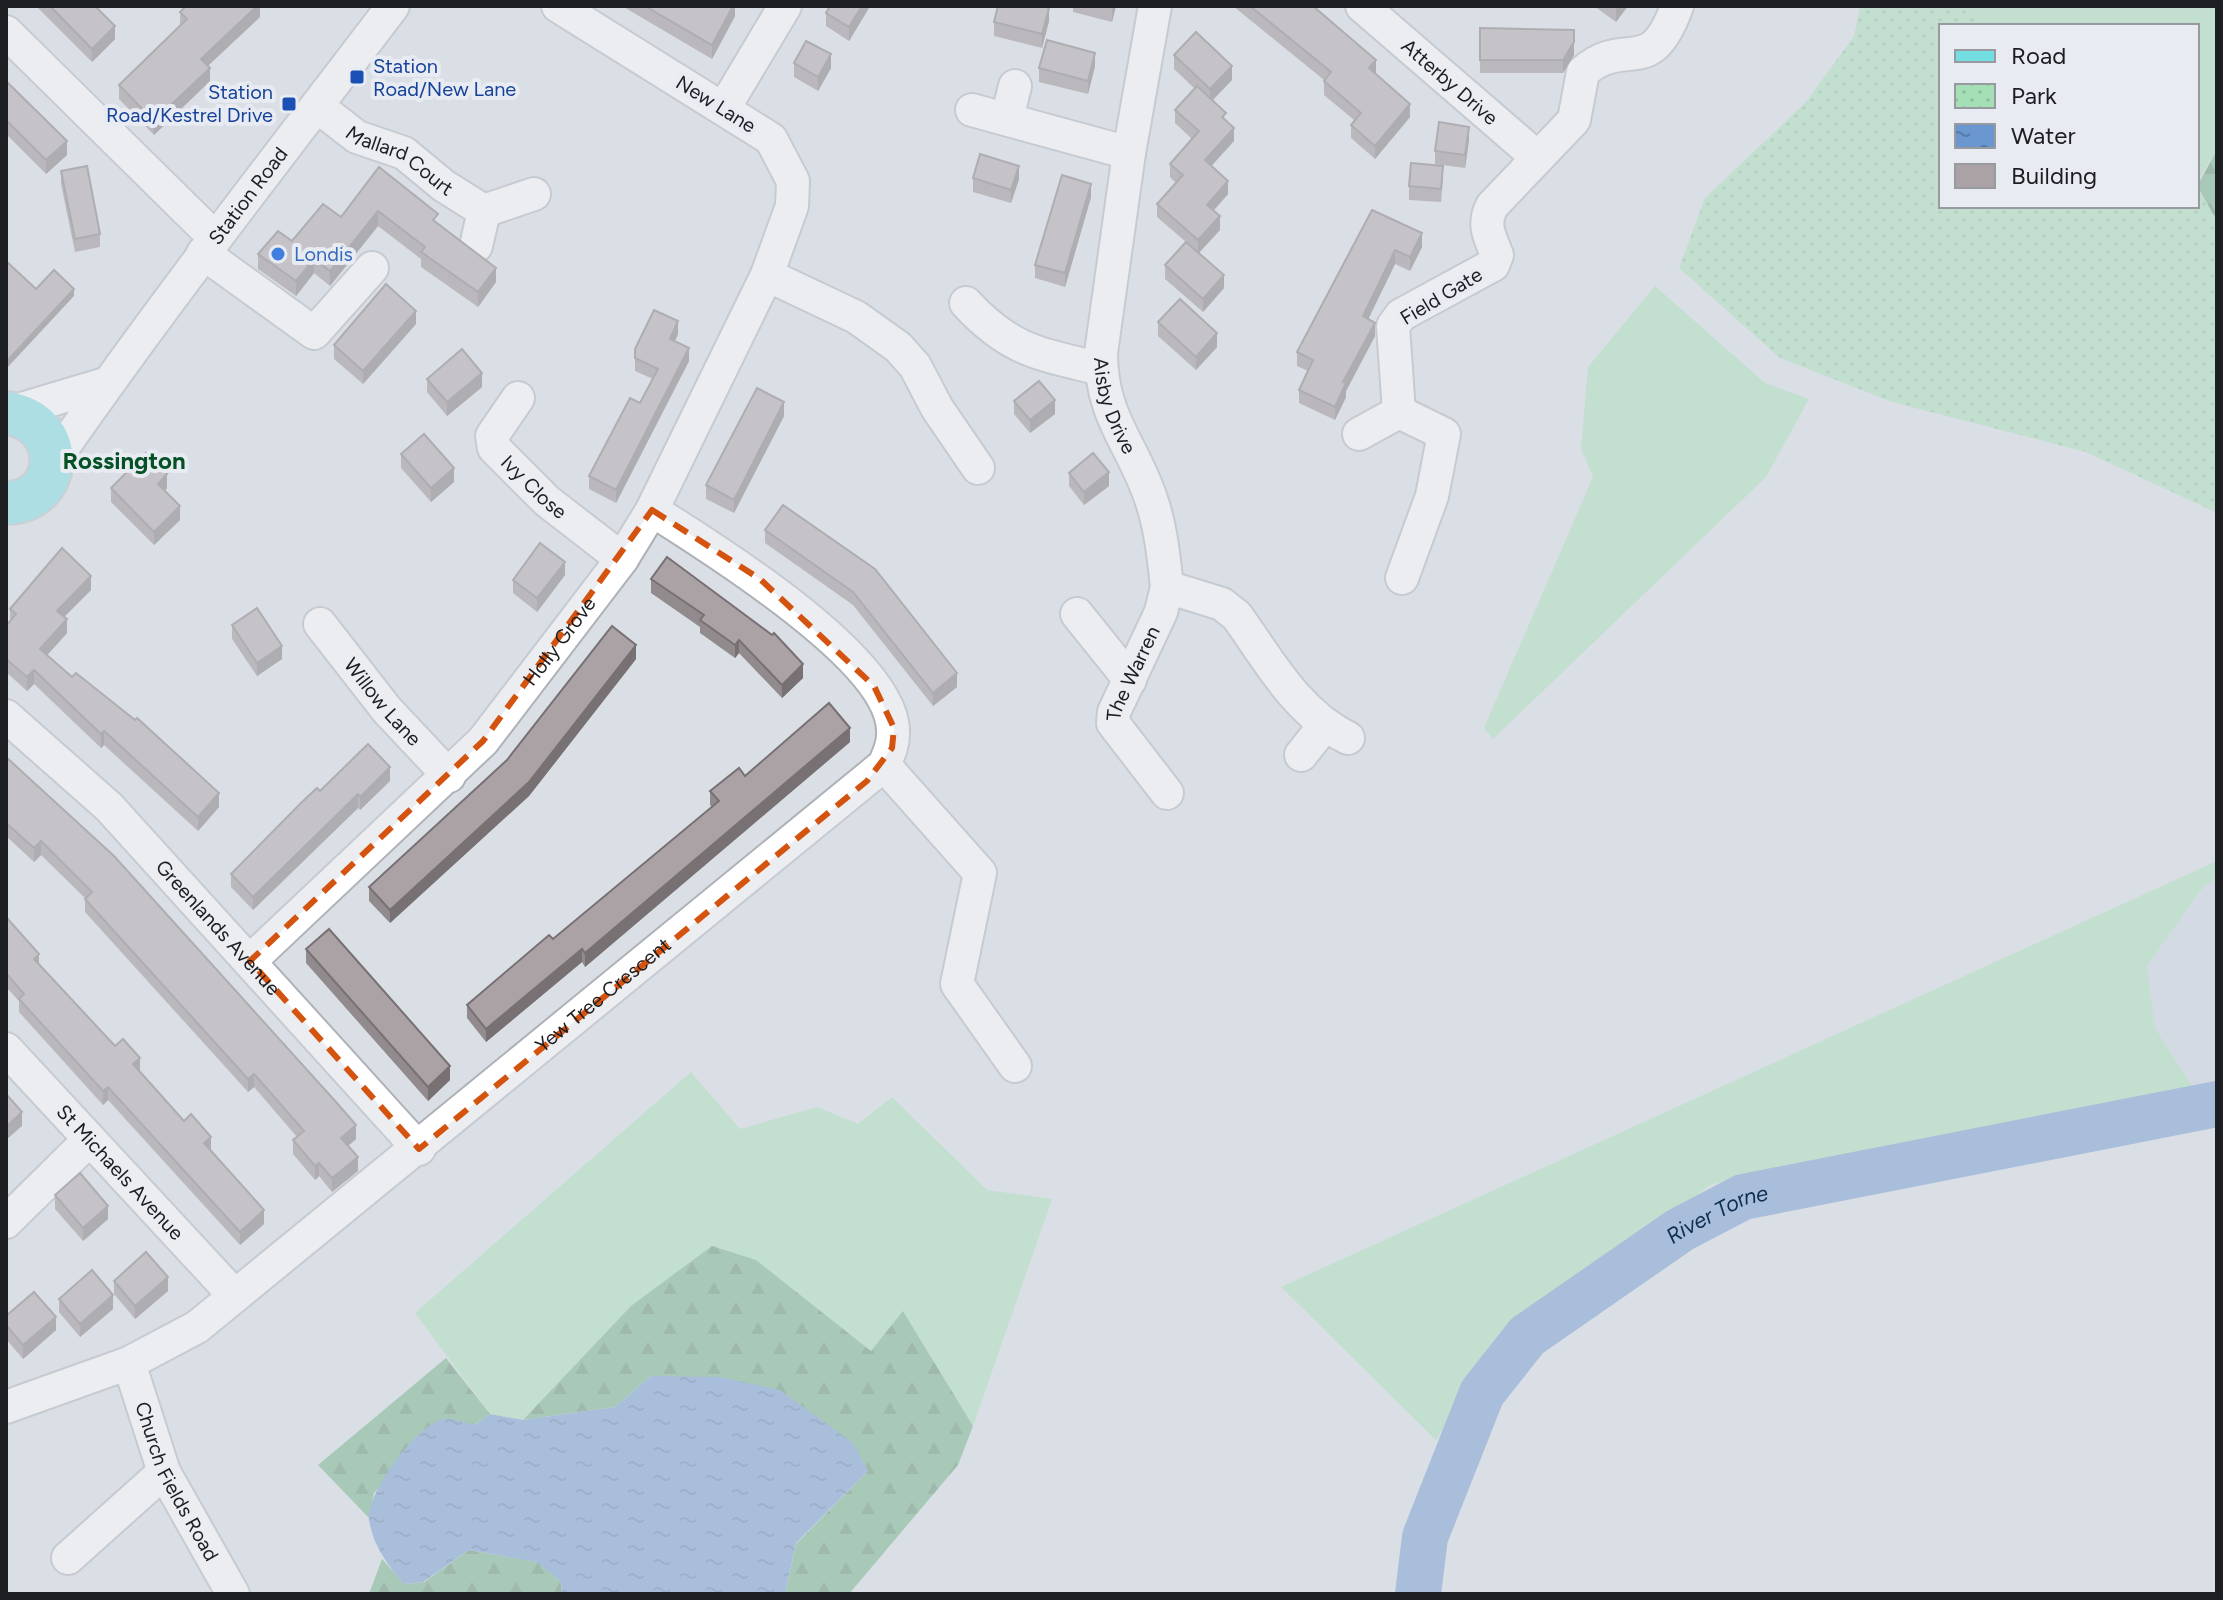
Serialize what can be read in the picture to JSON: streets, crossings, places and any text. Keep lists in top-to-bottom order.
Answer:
{
  "streets": {
    "street": [
      "Atterby Drive",
      "New Lane",
      "Mallard Court",
      "Station Road",
      "Field Gate",
      "Aisby Drive",
      "Ivy Close",
      "Holly Grove",
      "The Warren",
      "Willow Lane",
      "Greenlands Avenue",
      "Yew Tree Crescent",
      "St Michaels Avenue",
      "Church Fields Road"
    ]
  },
  "crossings": [
    ["Atterby Drive", "Field Gate"],
    ["New Lane", "Holly Grove"],
    ["Mallard Court", "Station Road"],
    ["Aisby Drive", "The Warren"],
    ["Ivy Close", "Holly Grove"],
    ["Holly Grove", "Willow Lane"],
    ["Holly Grove", "Greenlands Avenue"],
    ["Greenlands Avenue", "Yew Tree Crescent"],
    ["Yew Tree Crescent", "St Michaels Avenue"],
    ["Yew Tree Crescent", "Church Fields Road"]
  ],
  "districts": ["Rossington"],
  "water": ["River Torne"],
  "places": {
    "transit": ["Station Road/New Lane", "Station Road/Kestrel Drive"],
    "other": ["Londis"]
  },
  "legend": [
    "Road",
    "Park",
    "Water",
    "Building"
  ]
}
